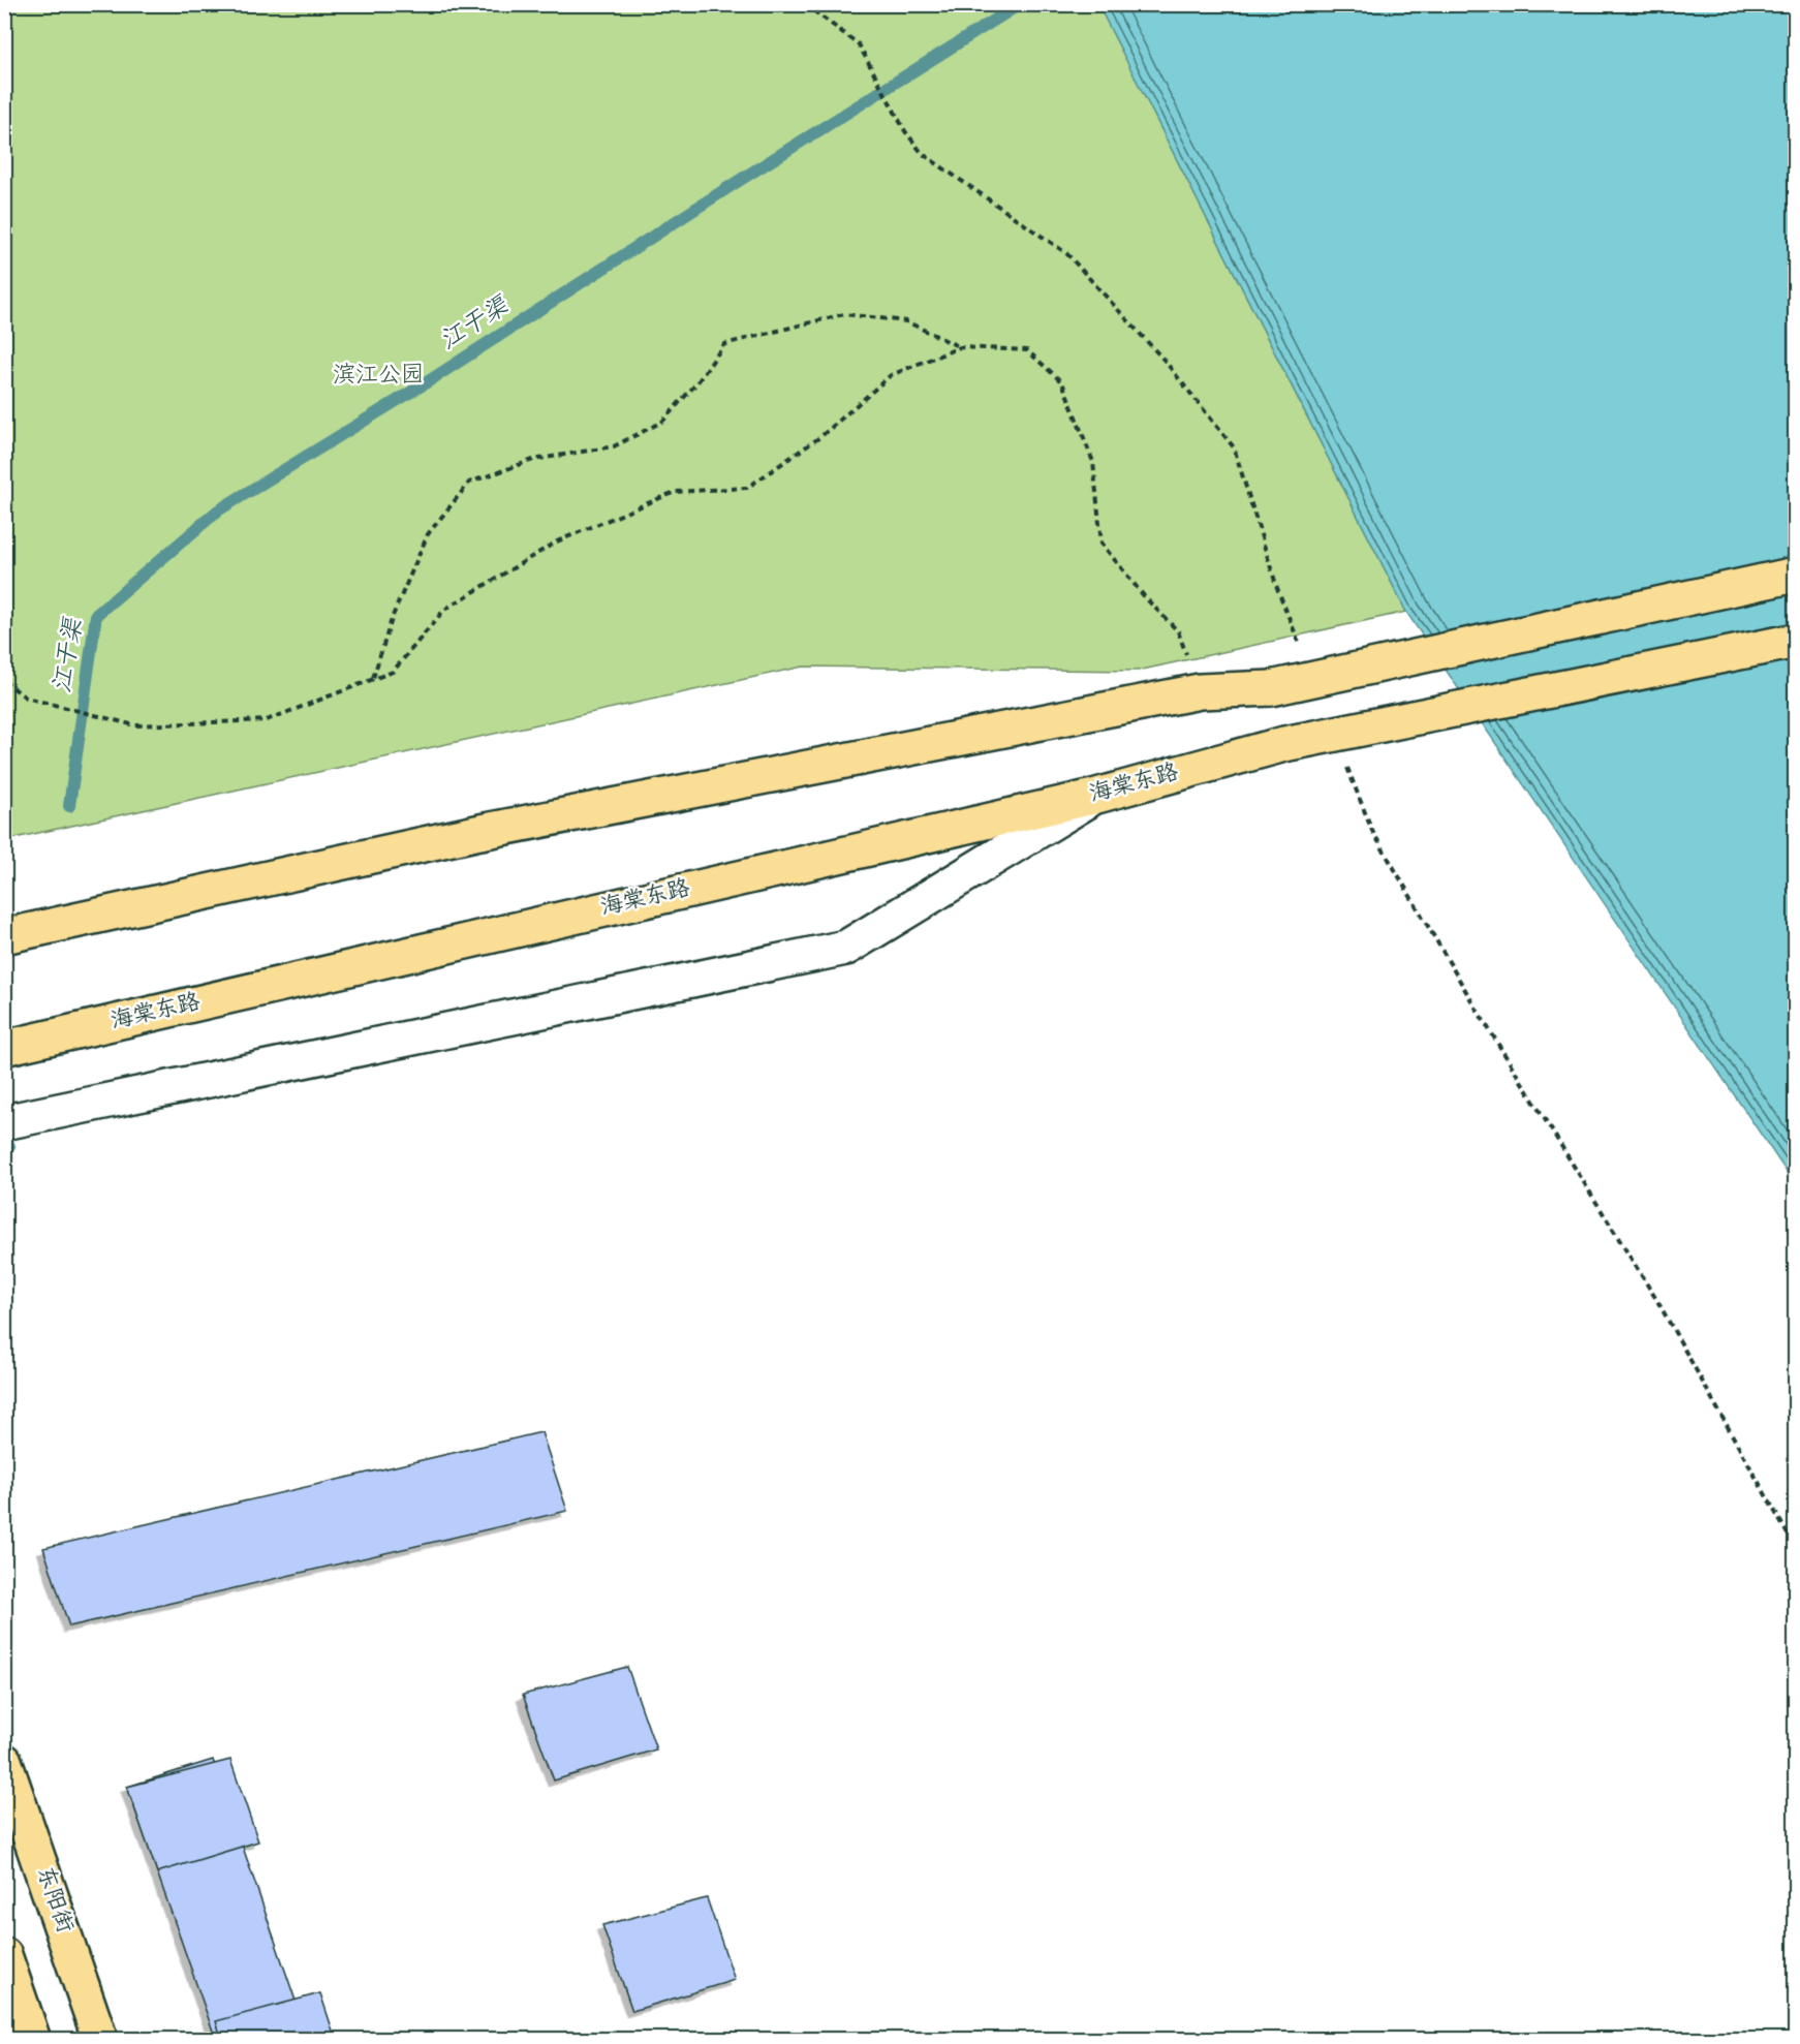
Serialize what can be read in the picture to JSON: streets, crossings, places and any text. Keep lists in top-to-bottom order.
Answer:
{
  "streets": {
    "main road": ["海棠东路", "东阳街"]
  },
  "water": ["江干渠"],
  "parks": ["滨江公园"]
}
